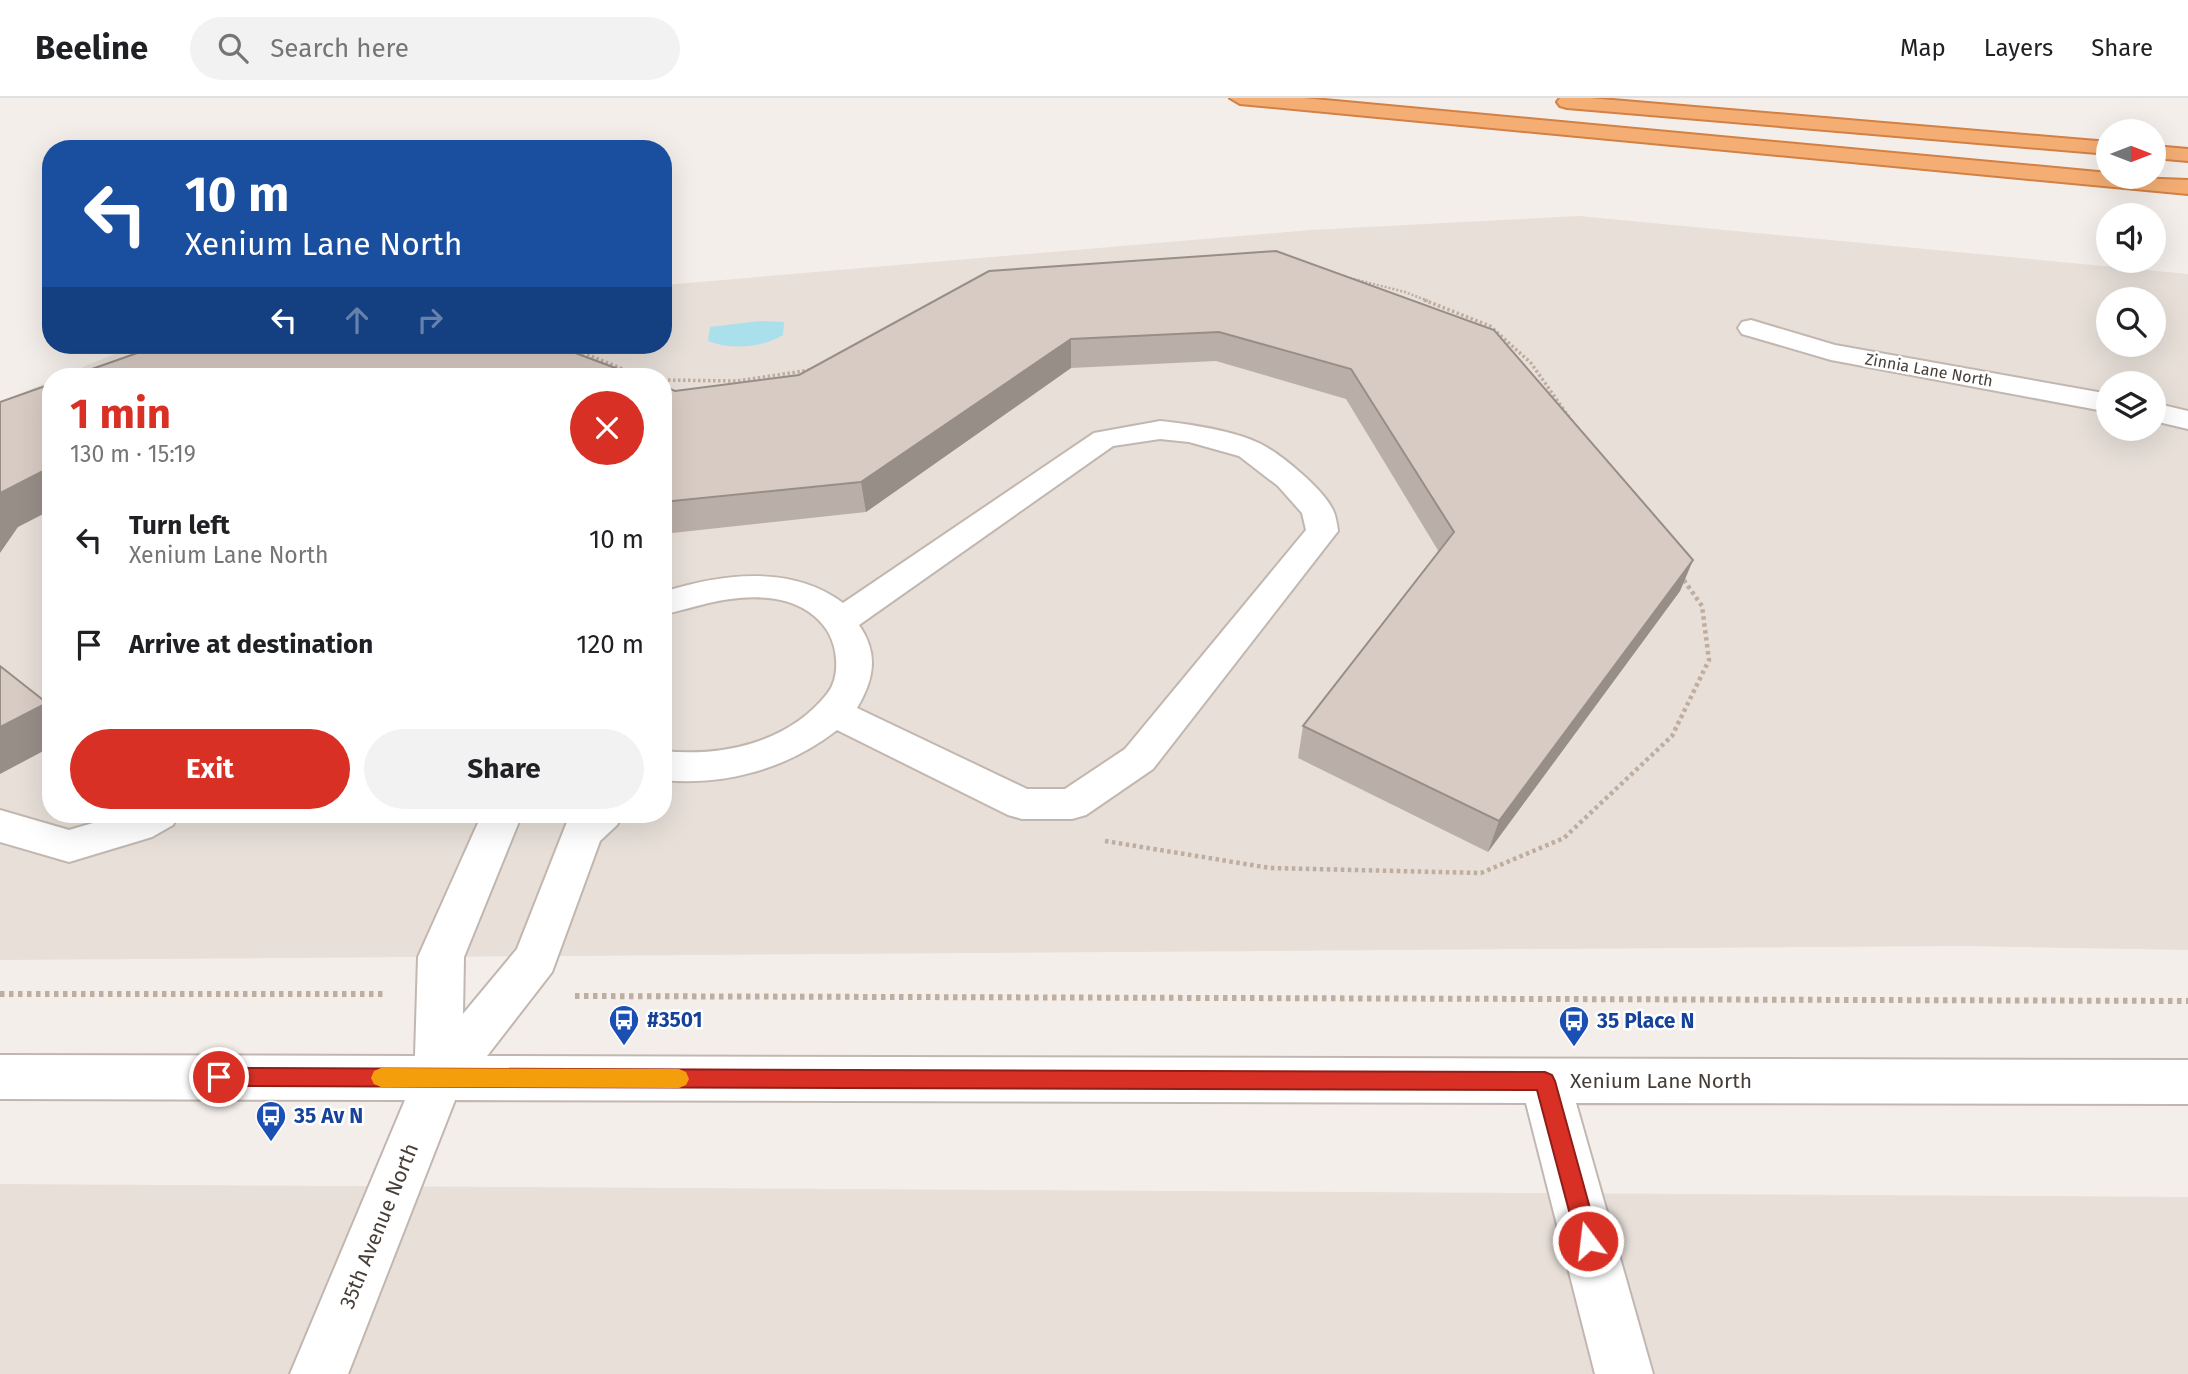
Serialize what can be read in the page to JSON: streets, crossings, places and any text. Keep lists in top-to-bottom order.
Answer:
{
  "streets": {
    "street": ["Zinnia Lane North", "Xenium Lane North", "35th Avenue North"]
  },
  "crossings": [
    ["Xenium Lane North", "35th Avenue North"]
  ],
  "places": {
    "bus stop": ["#3501", "35 Place N", "35 Av N"]
  },
  "north": "right",
  "page": {
    "header": "Beeline",
    "search": "Search here",
    "nav": ["Map", "Layers", "Share"],
    "turn": ["10 m", "Xenium Lane North"],
    "heading": ["1 min", "130 m · 15:19"],
    "list": [
      {
        "name": "Turn left",
        "note": "Xenium Lane North",
        "value": "10 m"
      },
      {
        "name": "Arrive at destination",
        "value": "120 m"
      }
    ],
    "buttons": ["Exit", "Share"]
  }
}
